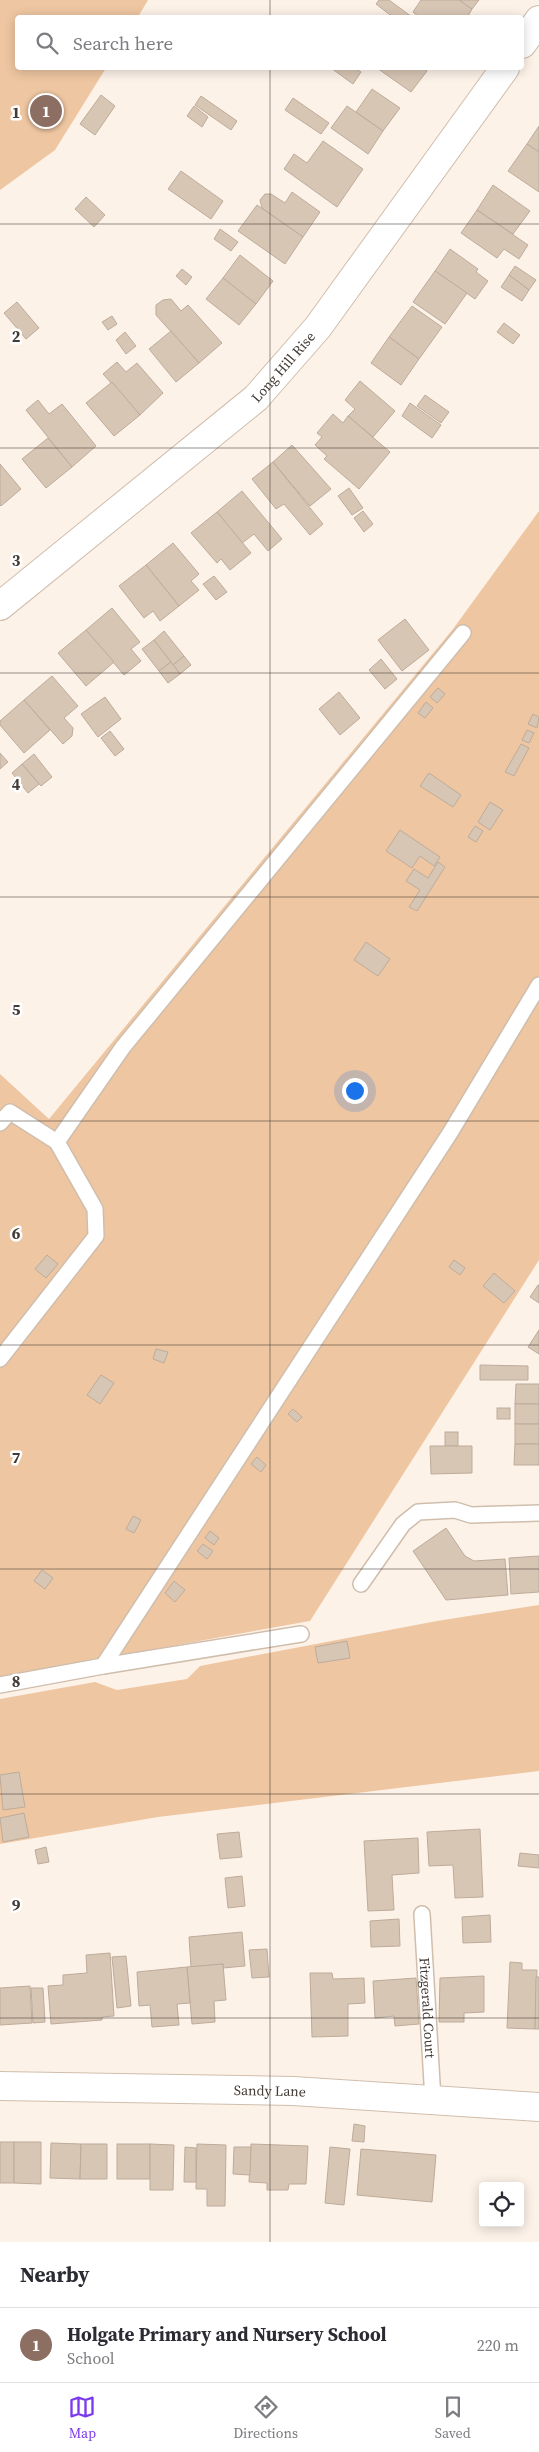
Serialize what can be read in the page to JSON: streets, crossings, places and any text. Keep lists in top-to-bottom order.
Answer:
{
  "streets": {
    "street": ["Long Hill Rise", "Sandy Lane"],
    "lane": ["Fitzgerald Court"]
  },
  "crossings": [
    ["Fitzgerald Court", "Sandy Lane"]
  ],
  "page": {
    "search": "Search here",
    "pins": "1",
    "heading": "Nearby",
    "list": [
      {
        "mark": "1",
        "name": "Holgate Primary and Nursery School",
        "note": "School",
        "value": "220 m"
      }
    ],
    "nav": ["Map", "Directions", "Saved"]
  },
  "grid": {
    "rows": [
      "1",
      "2",
      "3",
      "4",
      "5",
      "6",
      "7",
      "8",
      "9"
    ]
  }
}
